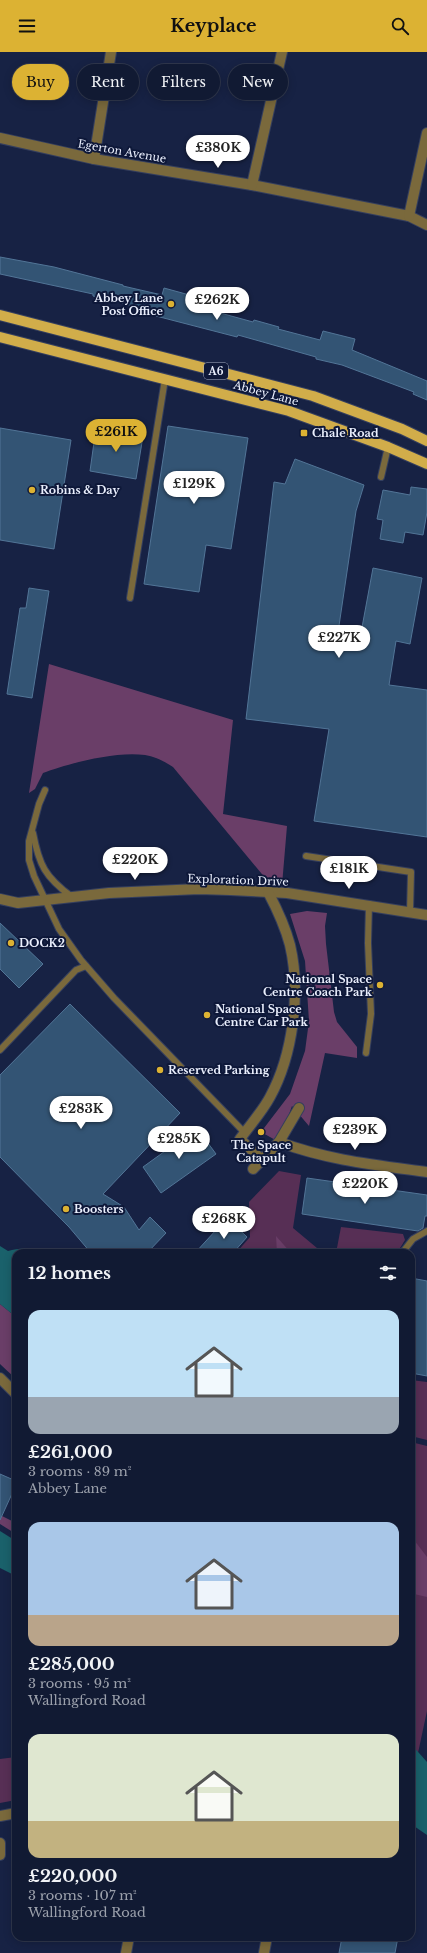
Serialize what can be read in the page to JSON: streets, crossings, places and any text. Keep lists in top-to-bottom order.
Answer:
{
  "streets": {
    "main road": ["A6", "Abbey Lane"],
    "street": ["Egerton Avenue", "Exploration Drive"]
  },
  "places": {
    "other": [
      "Abbey Lane Post Office",
      "Robins & Day",
      "DOCK2",
      "National Space Centre Coach Park",
      "National Space Centre Car Park",
      "Reserved Parking",
      "The Space Catapult",
      "Boosters"
    ],
    "transit": ["Chale Road"]
  },
  "page": {
    "header": "Keyplace",
    "chip": [
      "Buy",
      "Rent",
      "Filters",
      "New"
    ],
    "price": [
      "£380K",
      "£262K",
      "£261K",
      "£129K",
      "£227K",
      "£220K",
      "£181K",
      "£283K",
      "£239K",
      "£285K",
      "£220K",
      "£268K"
    ],
    "heading": "12 homes",
    "list": [
      {
        "name": "£261,000",
        "note": "3 rooms · 89 m² · Abbey Lane"
      },
      {
        "name": "£285,000",
        "note": "3 rooms · 95 m² · Wallingford Road"
      },
      {
        "name": "£220,000",
        "note": "3 rooms · 107 m² · Wallingford Road"
      }
    ]
  }
}
